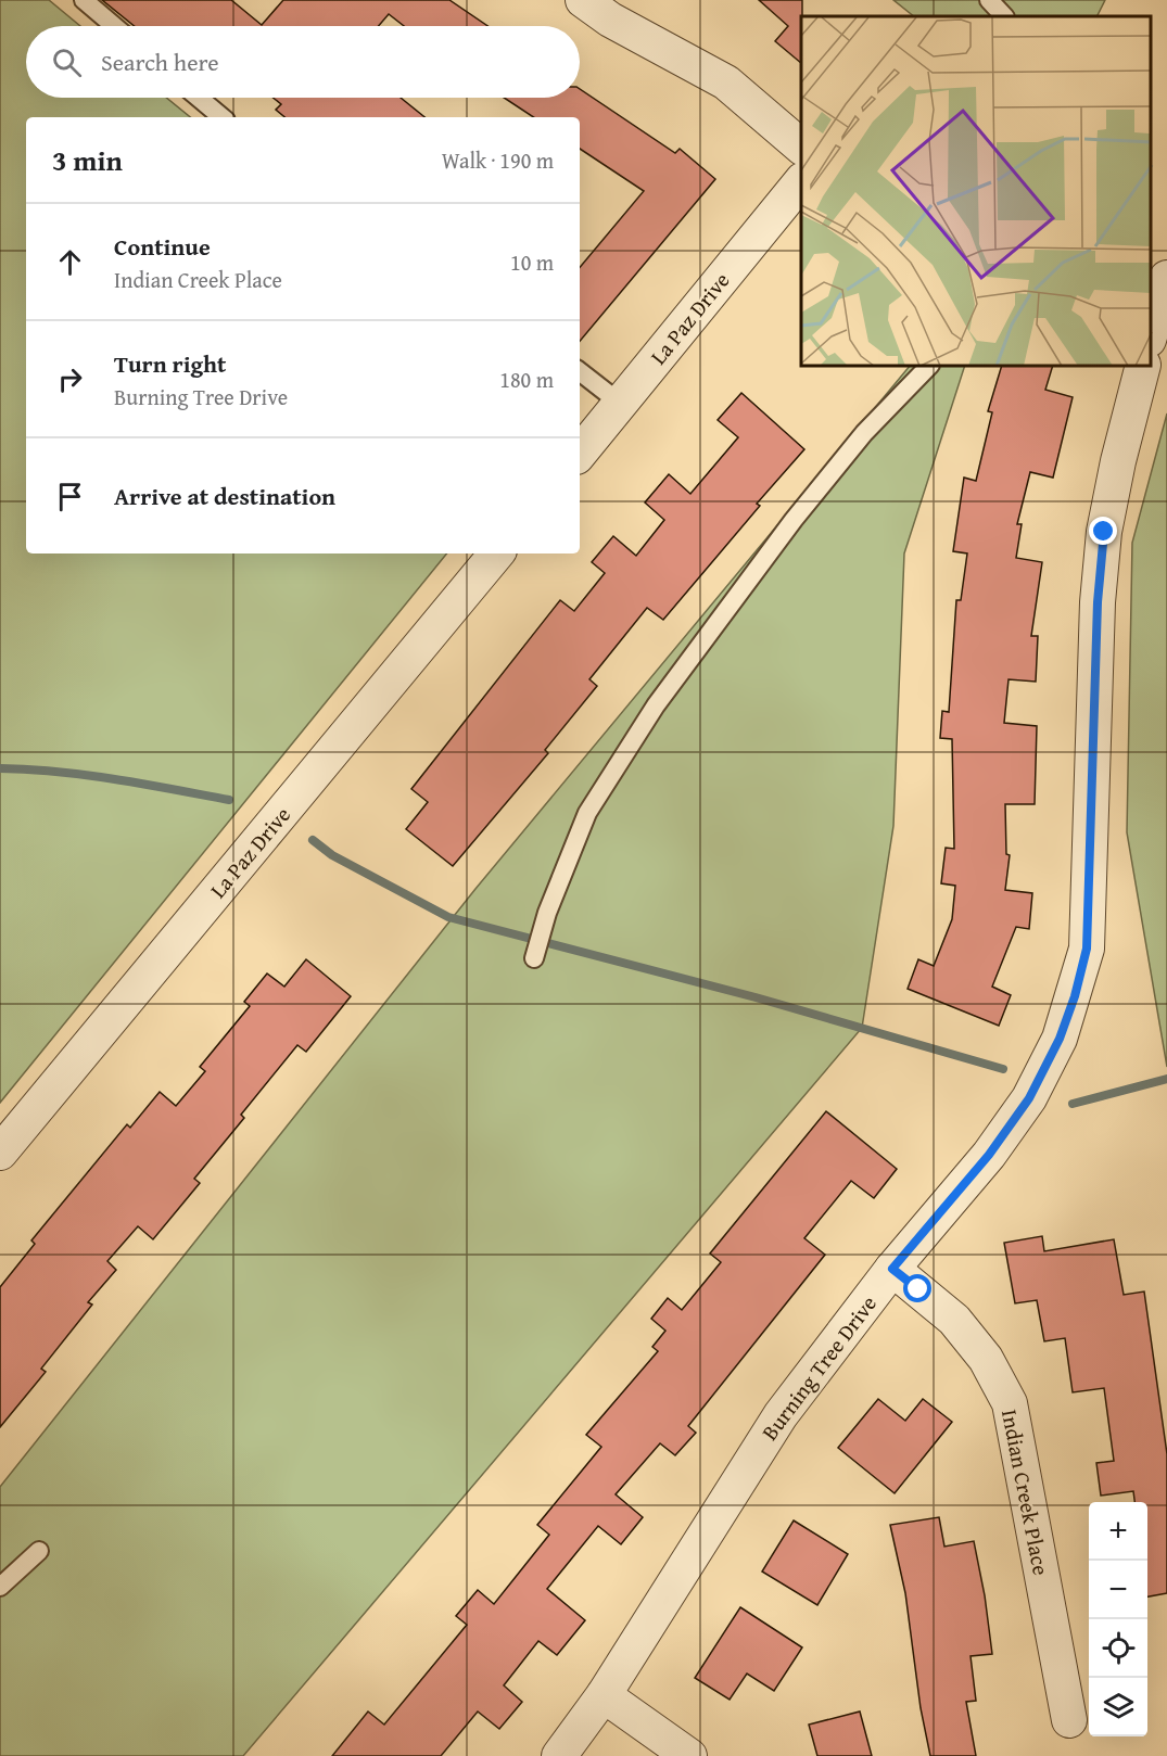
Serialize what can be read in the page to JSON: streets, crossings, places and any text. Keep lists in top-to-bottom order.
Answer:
{
  "streets": {
    "street": ["La Paz Drive", "Burning Tree Drive", "Indian Creek Place"]
  },
  "crossings": [
    ["Burning Tree Drive", "Indian Creek Place"]
  ],
  "page": {
    "search": "Search here",
    "heading": ["3 min", "Walk · 190 m"],
    "list": [
      ["Continue", "Indian Creek Place", "10 m"],
      ["Turn right", "Burning Tree Drive", "180 m"],
      "Arrive at destination"
    ],
    "map_buttons": ["+", "−"]
  }
}
